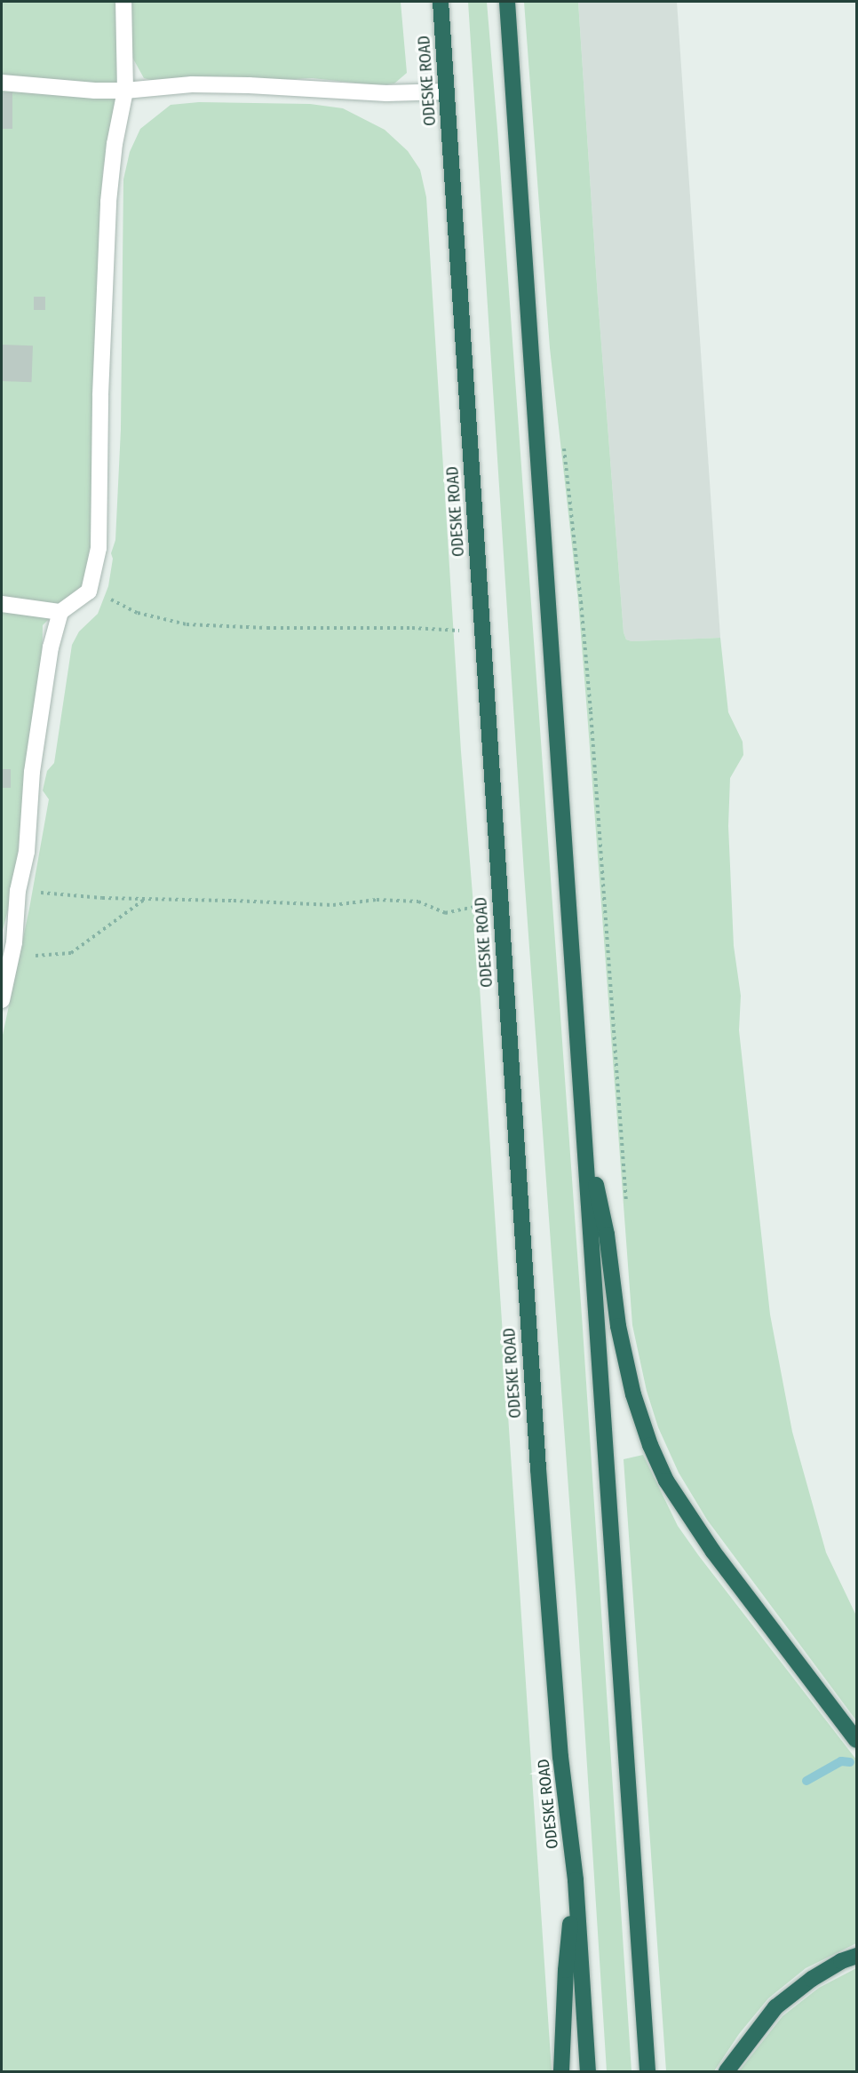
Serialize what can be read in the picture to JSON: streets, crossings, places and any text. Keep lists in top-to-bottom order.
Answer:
{
  "streets": {
    "highway": ["ODESKE ROAD"]
  }
}
